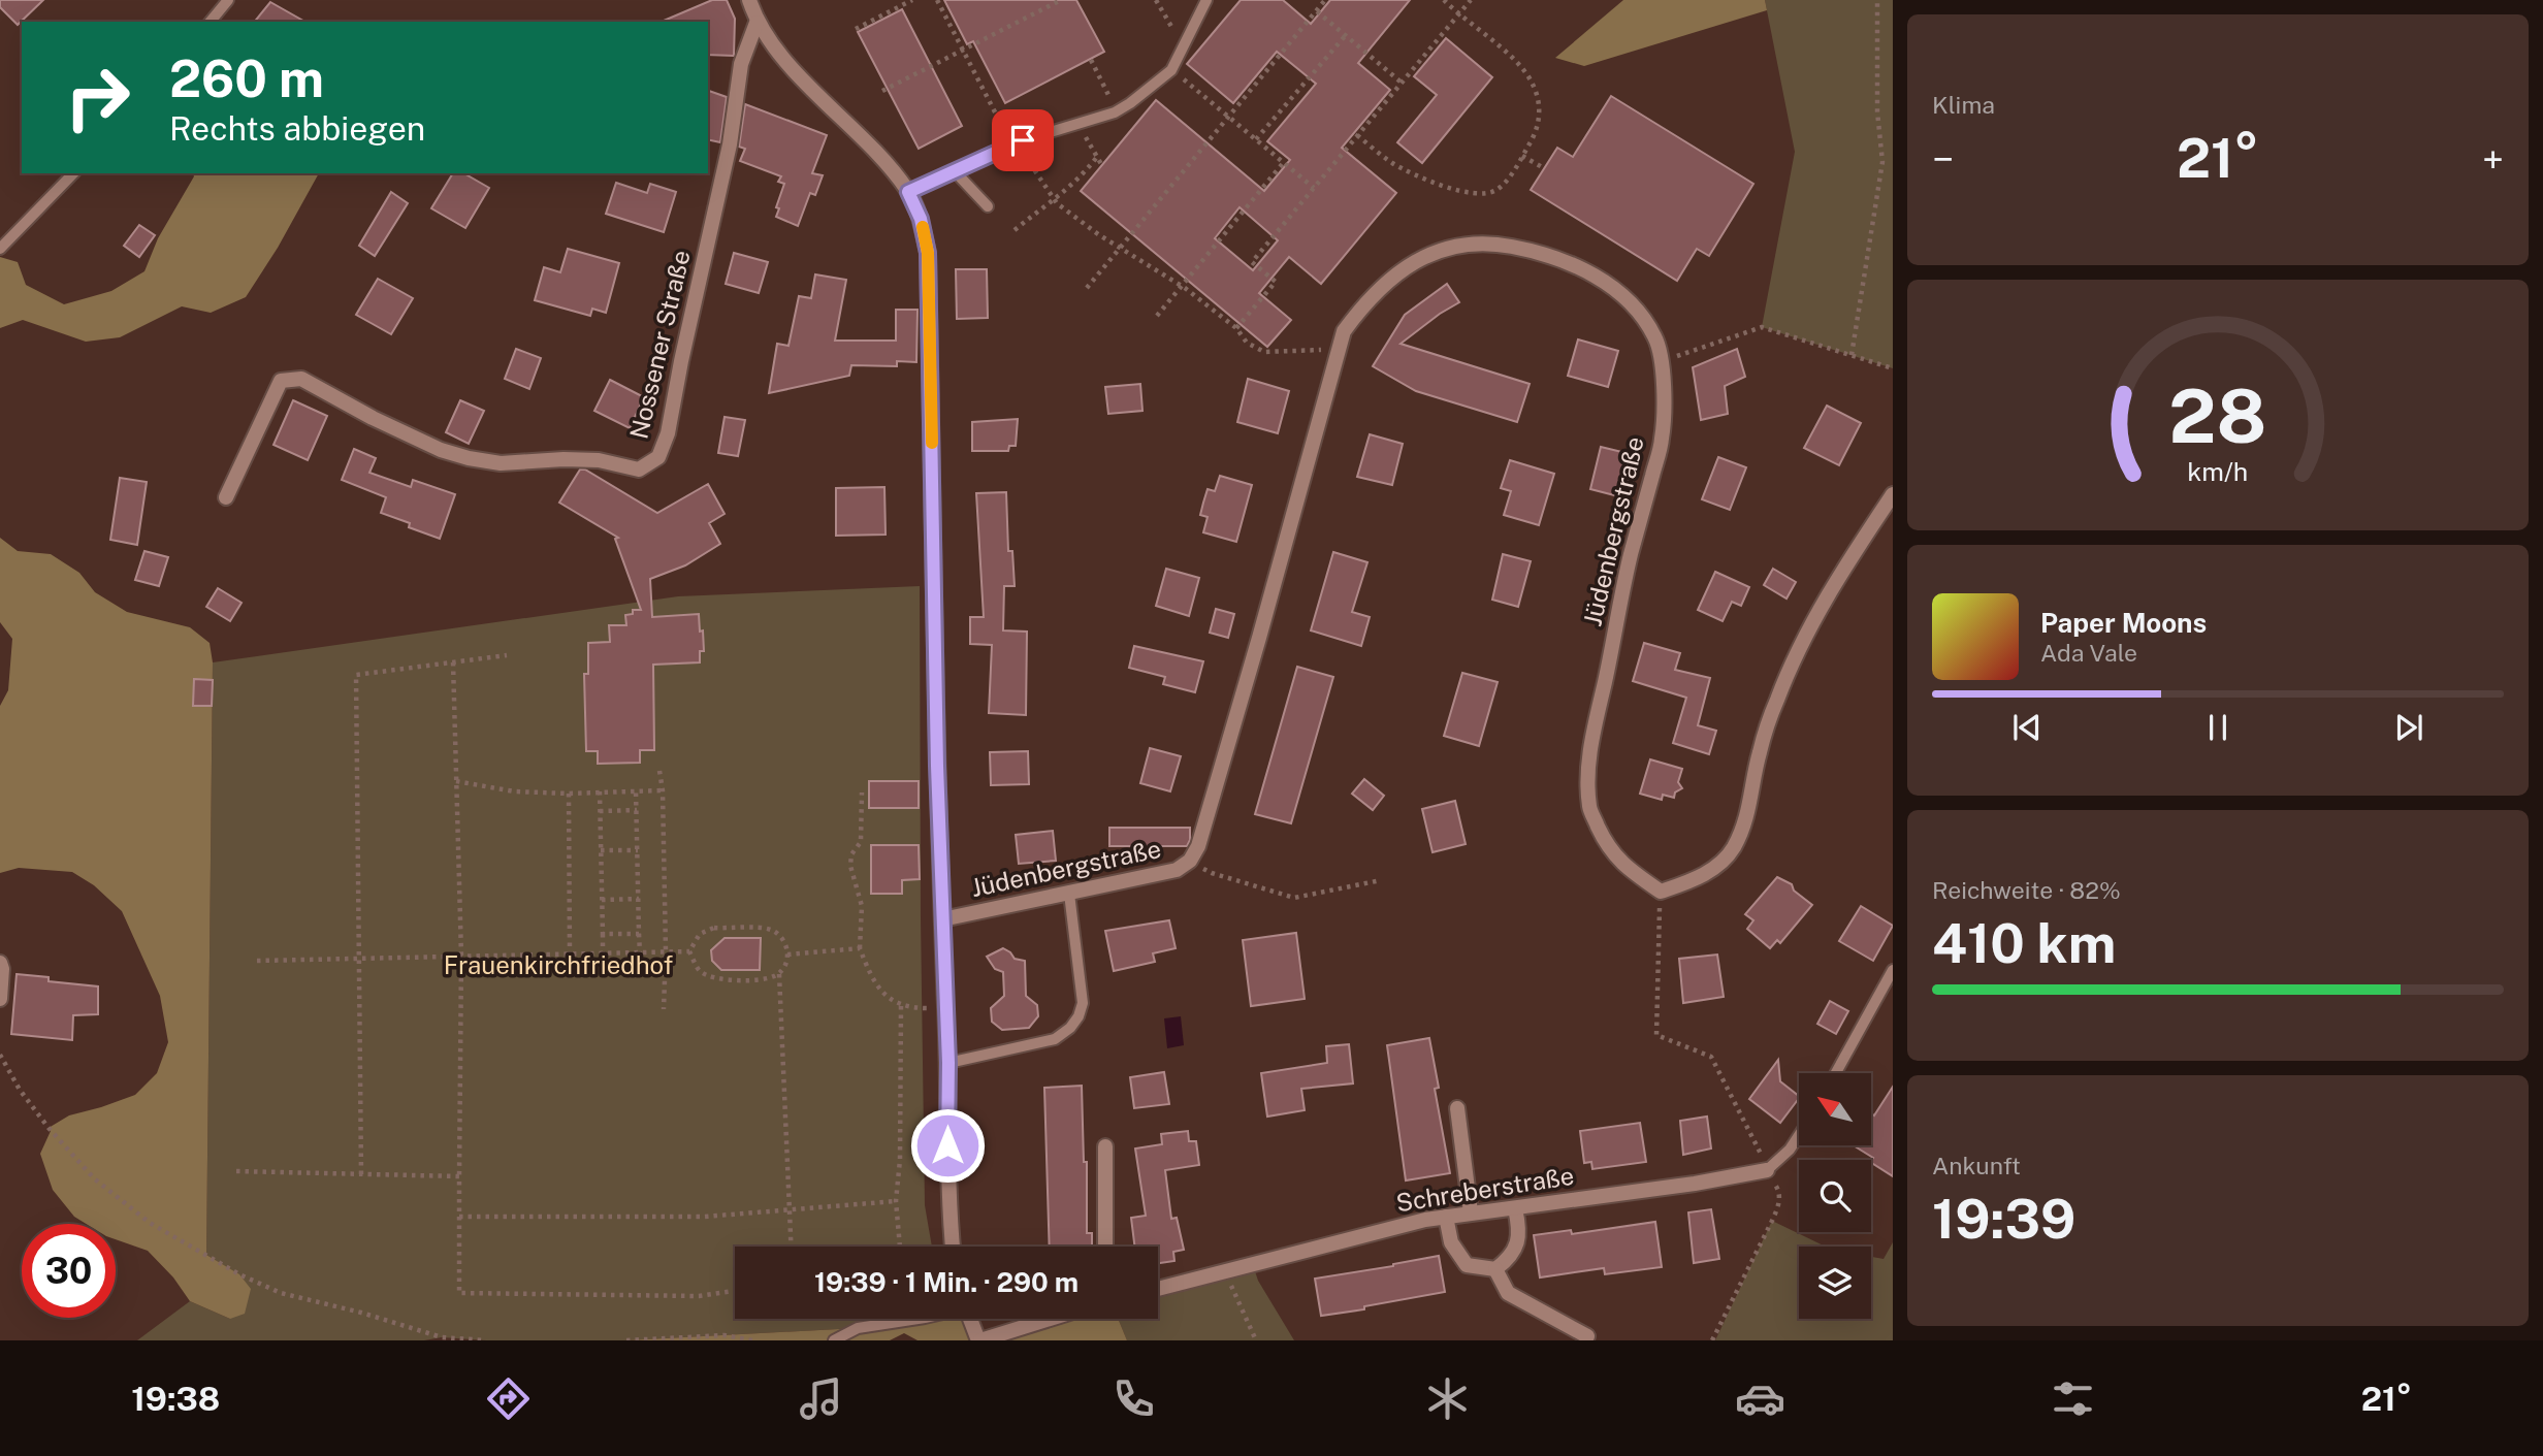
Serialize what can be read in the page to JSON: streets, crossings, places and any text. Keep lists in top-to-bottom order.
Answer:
{
  "streets": {
    "street": ["Nossener Straße", "Jüdenbergstraße", "Schreberstraße"]
  },
  "parks": ["Frauenkirchfriedhof"],
  "north": "top left",
  "page": {
    "tile": [
      "Klima",
      ["Reichweite · 82%", "410 km"],
      ["Ankunft", "19:39"]
    ],
    "turn": ["260 m", "Rechts abbiegen"],
    "heat": ["−", "21°", "+"],
    "song": ["Paper Moons", "Ada Vale"],
    "limit": "30",
    "trip": "19:39 · 1 Min. · 290 m",
    "tabs": ["19:38", "21°"],
    "gauge": ["28", "km/h"]
  }
}
